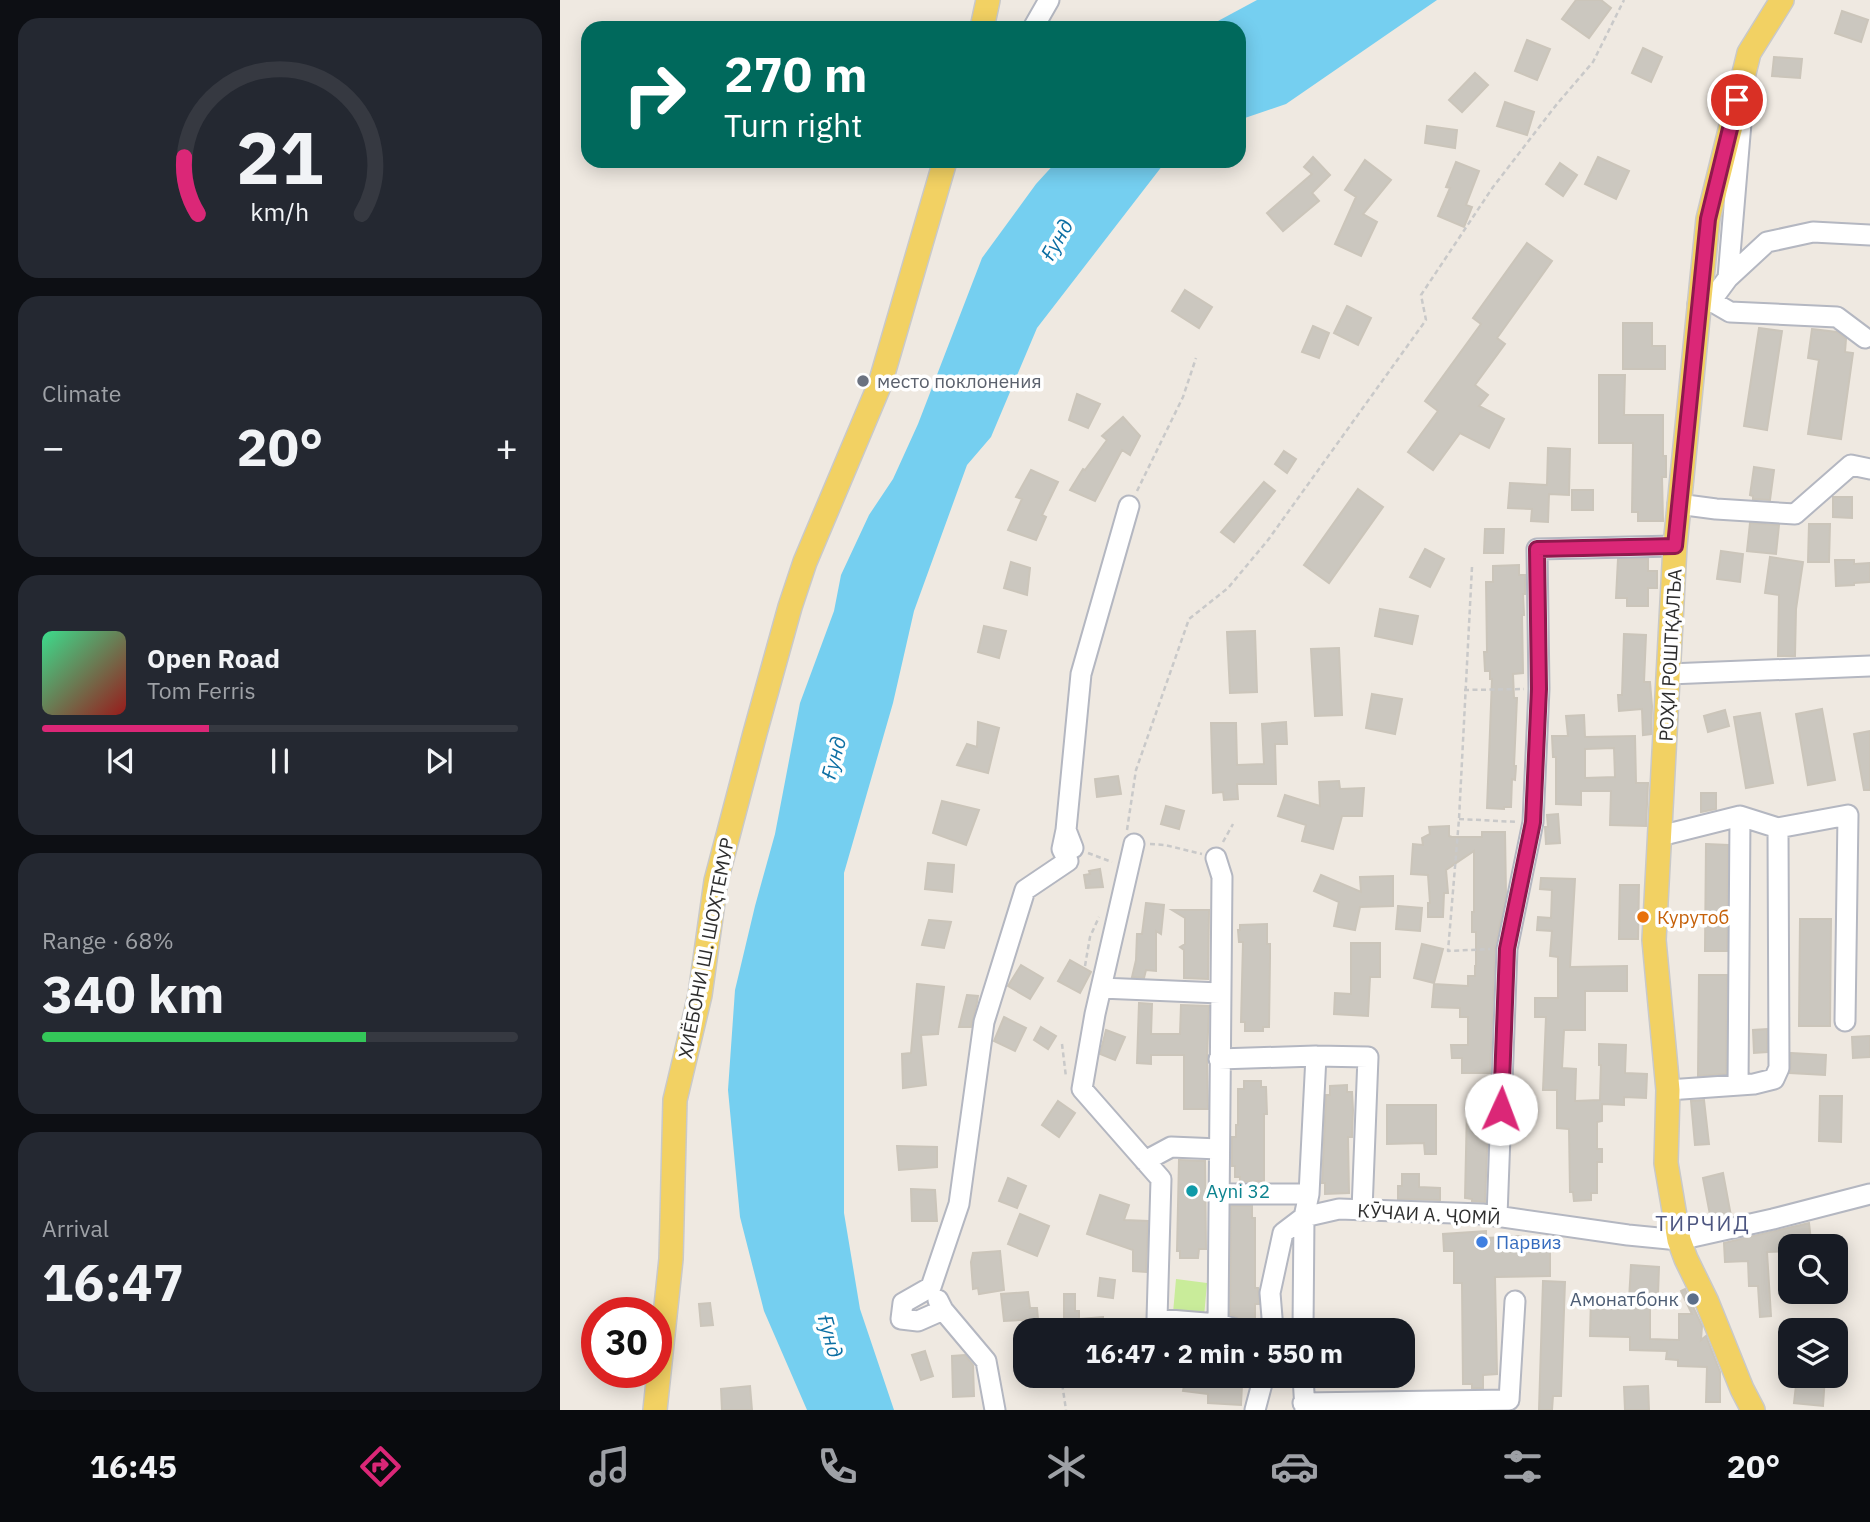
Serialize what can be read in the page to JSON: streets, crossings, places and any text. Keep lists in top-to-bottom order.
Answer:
{
  "streets": {
    "main road": ["РОҲИ РОШТҚАЛЪА", "ХИЁБОНИ Ш. ШОҲТЕМУР"],
    "street": ["КӮЧАИ А. ҶОМӢ"]
  },
  "crossings": [
    ["РОҲИ РОШТҚАЛЪА", "КӮЧАИ А. ҶОМӢ"]
  ],
  "districts": ["ТИРЧИД"],
  "water": ["Ғунд"],
  "places": [
    "место поклонения",
    "Курутоб",
    "Ayni 32",
    "Парвиз",
    "Амонатбонк"
  ],
  "page": {
    "turn": ["270 m", "Turn right"],
    "tile": [
      "Climate",
      ["Range · 68%", "340 km"],
      ["Arrival", "16:47"]
    ],
    "heat": ["−", "20°", "+"],
    "song": ["Open Road", "Tom Ferris"],
    "limit": "30",
    "trip": "16:47 · 2 min · 550 m",
    "tabs": ["16:45", "20°"],
    "gauge": ["21", "km/h"]
  }
}
